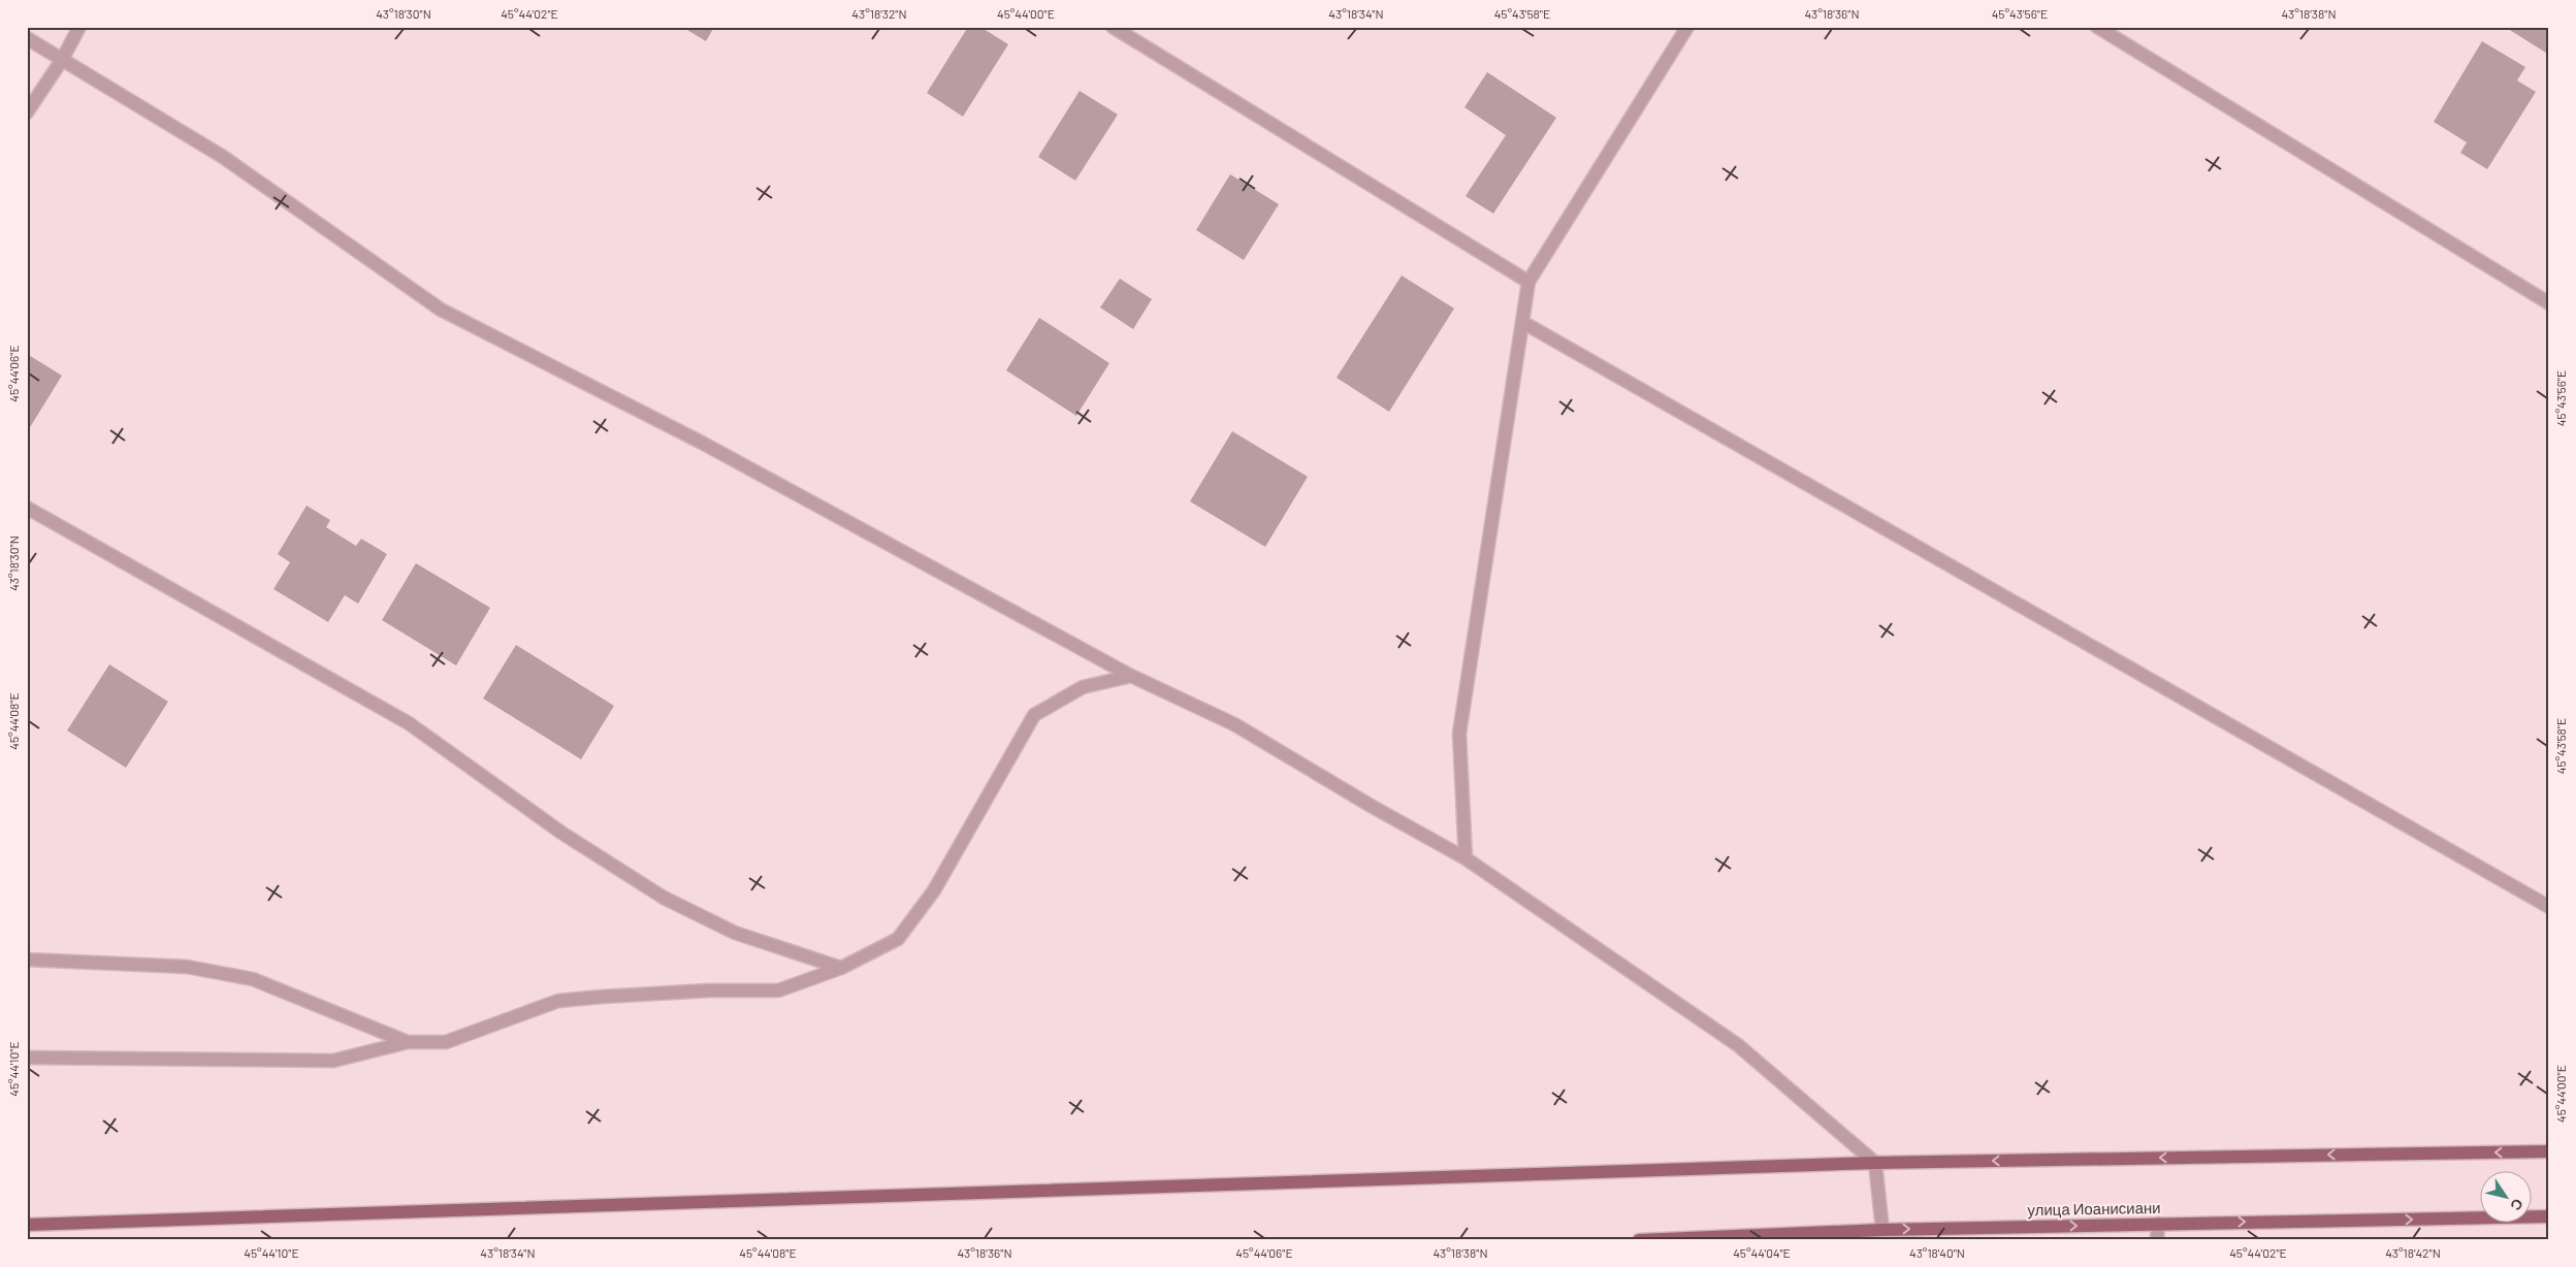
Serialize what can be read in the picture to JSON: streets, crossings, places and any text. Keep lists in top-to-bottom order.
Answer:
{
  "streets": {
    "main road": ["улица Иоанисиани"]
  },
  "north": "bottom right",
  "coordinates": [
    "43°18'30\"N",
    "45°44'02\"E",
    "43°18'32\"N",
    "45°44'00\"E",
    "43°18'34\"N",
    "45°43'58\"E",
    "43°18'36\"N",
    "45°43'56\"E",
    "43°18'38\"N",
    "45°44'06\"E",
    "45°44'08\"E",
    "45°44'10\"E",
    "45°44'04\"E",
    "43°18'40\"N",
    "43°18'42\"N"
  ]
}
